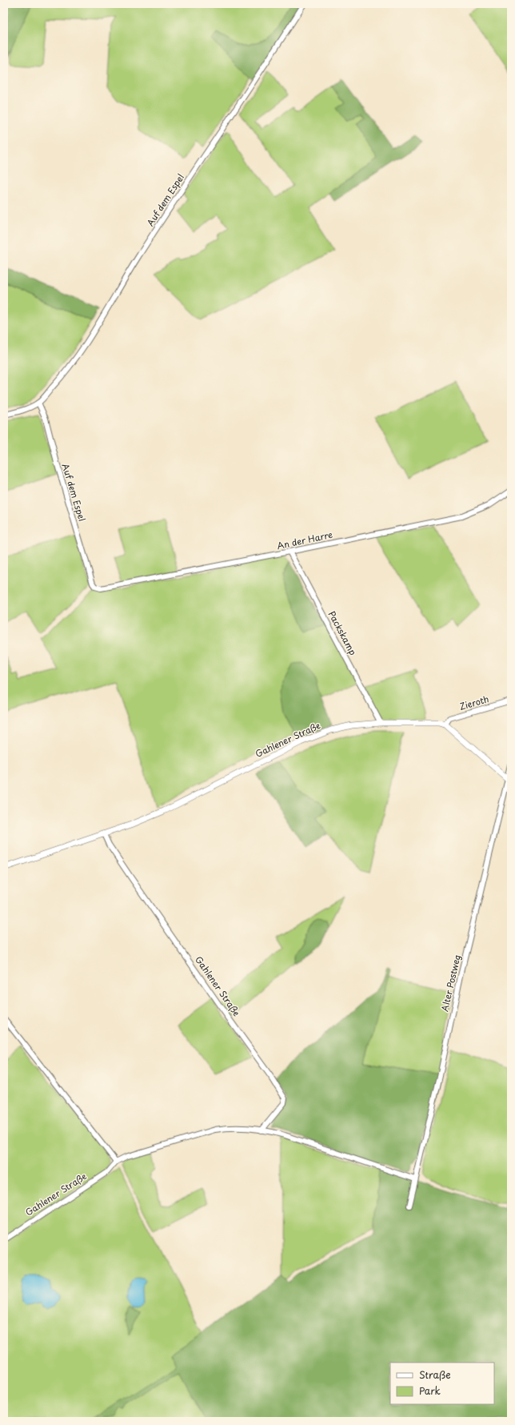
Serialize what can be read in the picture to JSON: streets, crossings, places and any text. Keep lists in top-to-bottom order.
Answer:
{
  "streets": {
    "main road": ["Alter Postweg"],
    "street": [
      "Auf dem Espel",
      "An der Harre",
      "Packskamp",
      "Zieroth",
      "Gahlener Straße"
    ]
  },
  "crossings": [
    ["Auf dem Espel", "An der Harre"],
    ["An der Harre", "Packskamp"],
    ["Packskamp", "Gahlener Straße"],
    ["Zieroth", "Gahlener Straße"],
    ["Gahlener Straße", "Alter Postweg"]
  ],
  "legend": ["Straße", "Park"]
}
